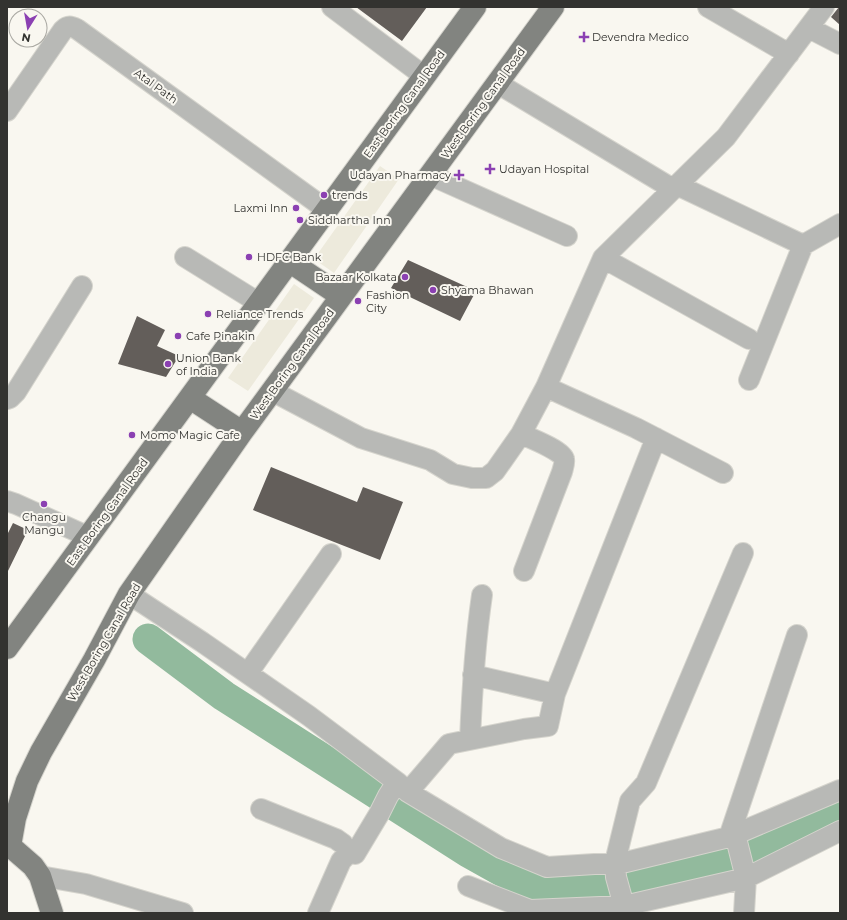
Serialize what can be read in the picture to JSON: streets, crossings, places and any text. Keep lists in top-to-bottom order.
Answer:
{
  "streets": {
    "main road": ["West Boring Canal Road", "East Boring Canal Road"],
    "street": ["Atal Path"]
  },
  "crossings": [
    ["Atal Path", "East Boring Canal Road"]
  ],
  "places": {
    "health": ["Devendra Medico", "Udayan Hospital", "Udayan Pharmacy"],
    "other": [
      "trends",
      "Laxmi Inn",
      "Siddhartha Inn",
      "HDFC Bank",
      "Bazaar Kolkata",
      "Shyama Bhawan",
      "Fashion City",
      "Reliance Trends",
      "Cafe Pinakin",
      "Union Bank of India",
      "Momo Magic Cafe",
      "Changu Mangu"
    ]
  },
  "north": "bottom"
}
